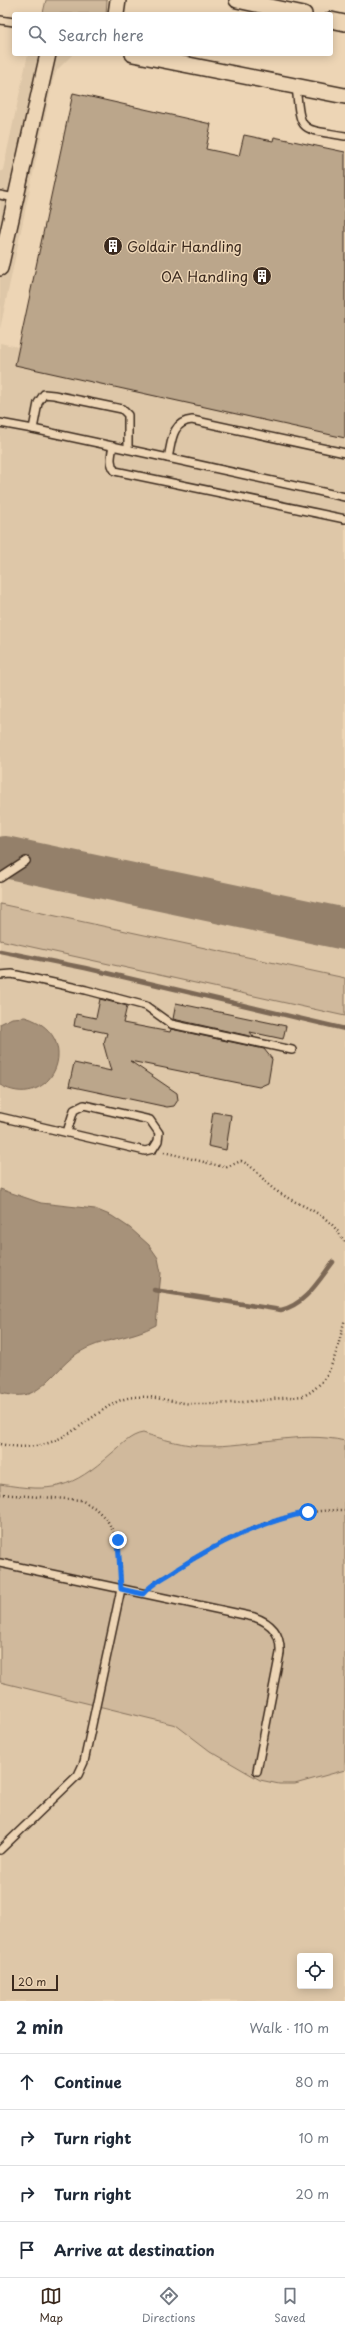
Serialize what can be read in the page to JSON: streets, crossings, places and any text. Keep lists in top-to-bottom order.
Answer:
{
  "places": {
    "building": ["Goldair Handling", "OA Handling"]
  },
  "scale_bar": "20 m",
  "page": {
    "search": "Search here",
    "scale": "20 m",
    "heading": ["2 min", "Walk · 110 m"],
    "list": [
      ["Continue", "80 m"],
      ["Turn right", "10 m"],
      ["Turn right", "20 m"],
      "Arrive at destination"
    ],
    "nav": ["Map", "Directions", "Saved"]
  }
}
